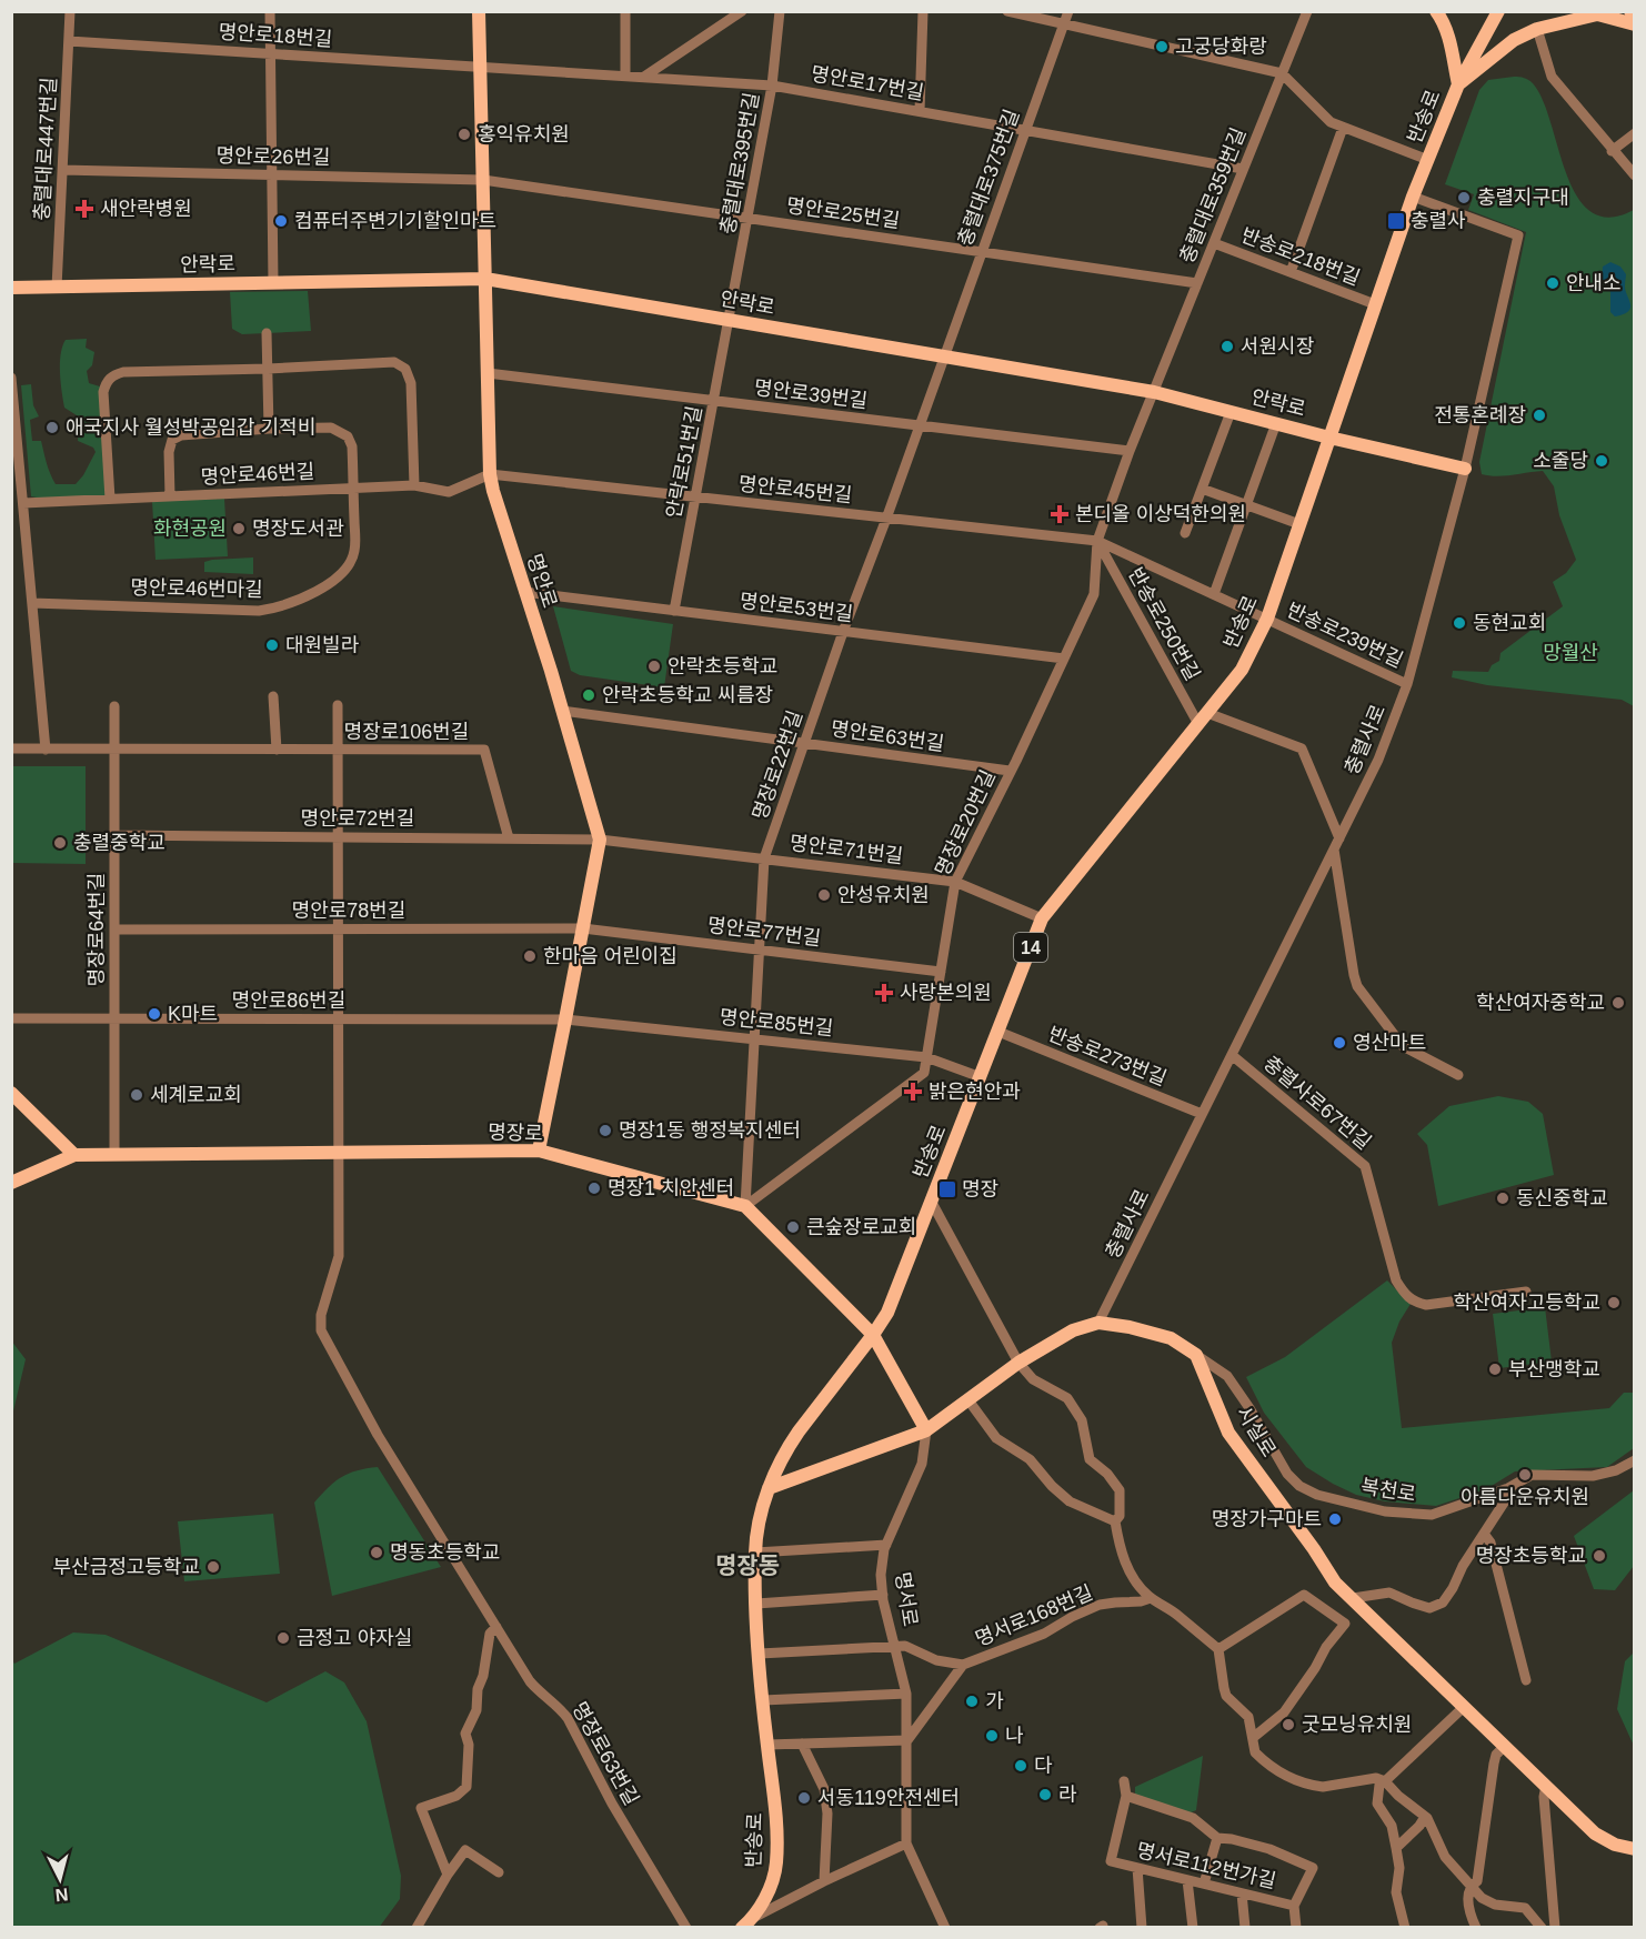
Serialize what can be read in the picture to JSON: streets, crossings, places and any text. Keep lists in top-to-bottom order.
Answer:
{
  "streets": {
    "main road": [
      "반송로",
      "안락로",
      "명안로",
      "14",
      "명장로",
      "시실로"
    ],
    "street": [
      "명안로18번길",
      "명안로17번길",
      "충렬대로447번길",
      "명안로26번길",
      "충렬대로395번길",
      "충렬대로375번길",
      "충렬대로359번길",
      "명안로25번길",
      "반송로218번길",
      "명안로39번길",
      "안락로51번길",
      "명안로46번길",
      "명안로45번길",
      "명안로46번마길",
      "명안로53번길",
      "반송로250번길",
      "반송로239번길",
      "명장로106번길",
      "명안로63번길",
      "충렬사로",
      "명장로22번길",
      "명안로72번길",
      "명장로20번길",
      "명안로71번길",
      "명안로78번길",
      "명장로64번길",
      "명안로77번길",
      "명안로86번길",
      "명안로85번길",
      "반송로273번길",
      "충렬사로67번길",
      "복천로",
      "명서로",
      "명서로168번길",
      "명장로63번길",
      "명서로112번가길"
    ]
  },
  "crossings": [
    ["명안로18번길", "명안로17번길"],
    ["명안로18번길", "충렬대로447번길"],
    ["명안로18번길", "명안로"],
    ["명안로17번길", "충렬대로395번길"],
    ["명안로17번길", "충렬대로375번길"],
    ["명안로17번길", "충렬대로359번길"],
    ["명안로17번길", "명안로"],
    ["반송로", "반송로218번길"],
    ["반송로", "안락로"],
    ["반송로", "반송로250번길"],
    ["반송로", "반송로239번길"],
    ["반송로", "충렬사로"],
    ["반송로", "명안로71번길"],
    ["반송로", "명안로85번길"],
    ["반송로", "반송로273번길"],
    ["반송로", "명장로"],
    ["충렬대로447번길", "명안로26번길"],
    ["충렬대로447번길", "안락로"],
    ["명안로26번길", "명안로25번길"],
    ["명안로26번길", "명안로"],
    ["충렬대로395번길", "명안로25번길"],
    ["충렬대로395번길", "안락로"],
    ["충렬대로395번길", "안락로51번길"],
    ["충렬대로375번길", "명안로25번길"],
    ["충렬대로375번길", "안락로"],
    ["충렬대로375번길", "명장로22번길"],
    ["충렬대로359번길", "명안로25번길"],
    ["충렬대로359번길", "반송로218번길"],
    ["충렬대로359번길", "안락로"],
    ["충렬대로359번길", "명장로20번길"],
    ["명안로25번길", "명안로"],
    ["안락로", "안락로51번길"],
    ["안락로", "명안로"],
    ["안락로", "충렬사로"],
    ["안락로", "명장로22번길"],
    ["안락로", "명장로20번길"],
    ["명안로39번길", "안락로51번길"],
    ["명안로39번길", "명안로"],
    ["명안로39번길", "명장로22번길"],
    ["명안로39번길", "명장로20번길"],
    ["안락로51번길", "명안로45번길"],
    ["안락로51번길", "명안로53번길"],
    ["명안로46번길", "명안로45번길"],
    ["명안로46번길", "명안로"],
    ["명안로46번길", "명안로46번마길"],
    ["명안로45번길", "명안로"],
    ["명안로45번길", "반송로250번길"],
    ["명안로45번길", "반송로239번길"],
    ["명안로45번길", "명장로22번길"],
    ["명안로45번길", "명장로20번길"],
    ["명안로", "명안로53번길"],
    ["명안로", "명안로63번길"],
    ["명안로", "명안로72번길"],
    ["명안로", "명안로71번길"],
    ["명안로", "명안로78번길"],
    ["명안로", "명안로77번길"],
    ["명안로", "명안로86번길"],
    ["명안로", "명안로85번길"],
    ["명안로", "명장로"],
    ["명안로53번길", "명장로22번길"],
    ["명안로53번길", "명장로20번길"],
    ["반송로250번길", "명장로20번길"],
    ["반송로239번길", "충렬사로"],
    ["명장로106번길", "명안로72번길"],
    ["명장로106번길", "명장로64번길"],
    ["명장로106번길", "명장로63번길"],
    ["명안로63번길", "명장로22번길"],
    ["명안로63번길", "명장로20번길"],
    ["충렬사로", "반송로273번길"],
    ["충렬사로", "충렬사로67번길"],
    ["명장로22번길", "명장로20번길"],
    ["명장로22번길", "명안로71번길"],
    ["명장로22번길", "명안로77번길"],
    ["명장로22번길", "명안로85번길"],
    ["명장로22번길", "명장로"],
    ["명안로72번길", "명안로71번길"],
    ["명안로72번길", "명장로64번길"],
    ["명안로72번길", "명장로63번길"],
    ["명장로20번길", "명안로71번길"],
    ["명장로20번길", "명안로77번길"],
    ["명장로20번길", "명안로85번길"],
    ["명장로20번길", "명장로"],
    ["명안로78번길", "명장로64번길"],
    ["명안로78번길", "명안로77번길"],
    ["명안로78번길", "명장로63번길"],
    ["명장로64번길", "명안로86번길"],
    ["명장로64번길", "명장로"],
    ["명안로86번길", "명안로85번길"],
    ["명안로86번길", "명장로63번길"],
    ["명장로", "명서로"],
    ["명장로", "명장로63번길"],
    ["시실로", "복천로"],
    ["명서로", "명서로168번길"]
  ],
  "districts": ["명장동"],
  "parks": ["화현공원", "망월산"],
  "places": {
    "other": [
      "고궁당화랑",
      "홍익유치원",
      "충렬지구대",
      "컴퓨터주변기기할인마트",
      "안내소",
      "서원시장",
      "전통혼례장",
      "애국지사 월성박공임갑 기적비",
      "소줄당",
      "명장도서관",
      "동현교회",
      "대원빌라",
      "안락초등학교",
      "안락초등학교 씨름장",
      "충렬중학교",
      "안성유치원",
      "한마음 어린이집",
      "학산여자중학교",
      "K마트",
      "영산마트",
      "세계로교회",
      "명장1동 행정복지센터",
      "명장1 치안센터",
      "동신중학교",
      "큰숲장로교회",
      "학산여자고등학교",
      "부산맹학교",
      "아름다운유치원",
      "명장가구마트",
      "명동초등학교",
      "명장초등학교",
      "부산금정고등학교",
      "금정고 야자실",
      "가",
      "굿모닝유치원",
      "나",
      "다",
      "라",
      "서동119안전센터"
    ],
    "health": [
      "새안락병원",
      "본디올 이상덕한의원",
      "사랑본의원",
      "밝은현안과"
    ],
    "transit": ["충렬사", "명장"]
  },
  "north": "bottom"
}
